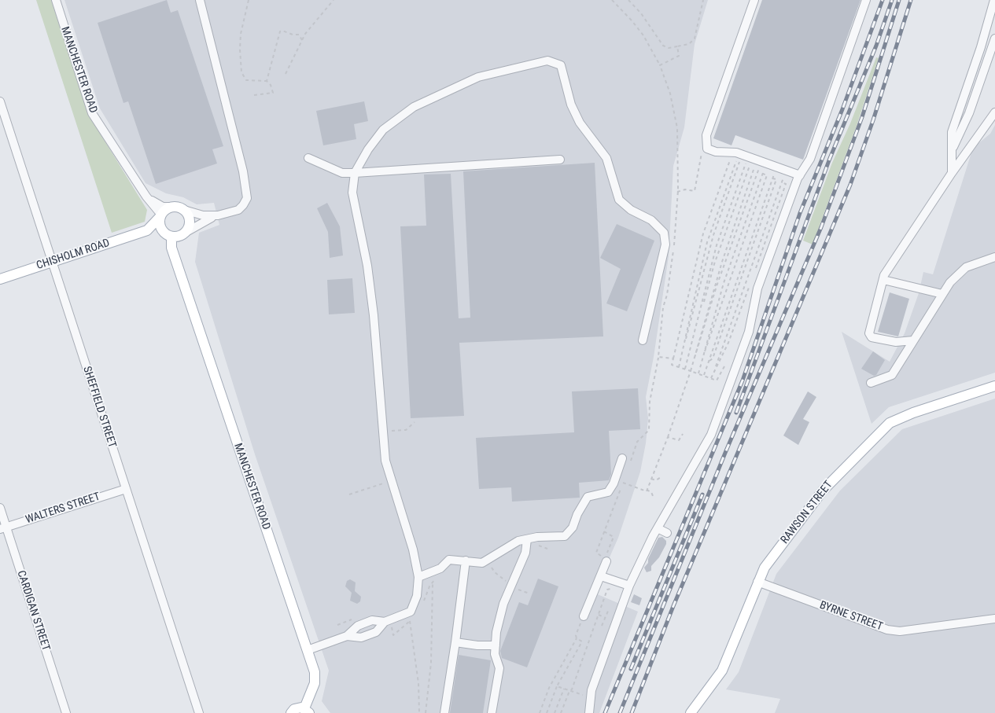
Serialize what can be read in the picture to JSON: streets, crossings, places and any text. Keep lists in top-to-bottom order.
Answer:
{
  "streets": {
    "main road": ["MANCHESTER ROAD", "CHISHOLM ROAD", "RAWSON STREET"],
    "street": [
      "SHEFFIELD STREET",
      "WALTERS STREET",
      "CARDIGAN STREET",
      "BYRNE STREET"
    ]
  },
  "crossings": [
    ["MANCHESTER ROAD", "CHISHOLM ROAD"],
    ["CHISHOLM ROAD", "SHEFFIELD STREET"],
    ["SHEFFIELD STREET", "WALTERS STREET"],
    ["WALTERS STREET", "CARDIGAN STREET"],
    ["RAWSON STREET", "BYRNE STREET"]
  ]
}
